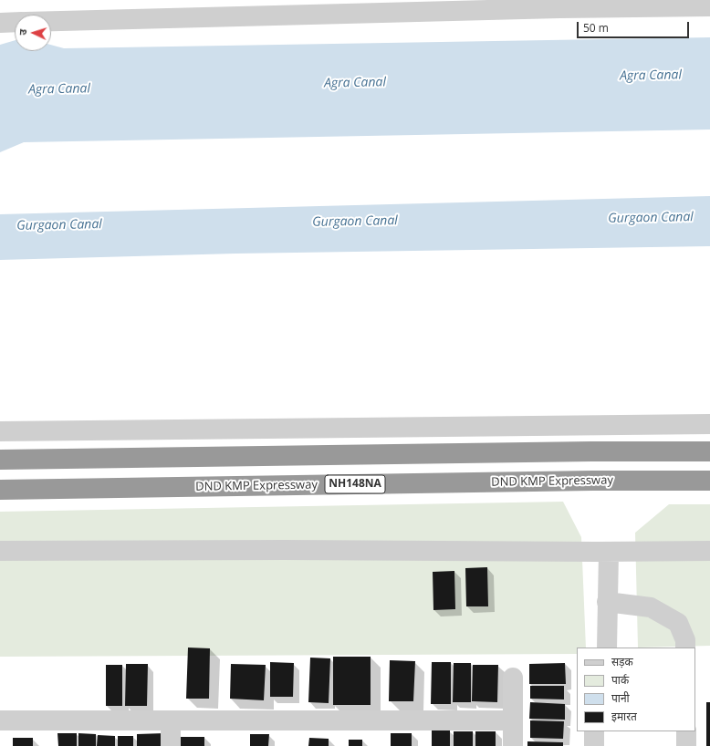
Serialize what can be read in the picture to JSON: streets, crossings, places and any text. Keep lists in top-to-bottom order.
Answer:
{
  "streets": {
    "highway": ["DND KMP Expressway", "NH148NA"]
  },
  "water": ["Agra Canal", "Gurgaon Canal"],
  "legend": [
    "सड़क",
    "पार्क",
    "पानी",
    "इमारत"
  ],
  "scale_bar": "50 m",
  "north": "left"
}
